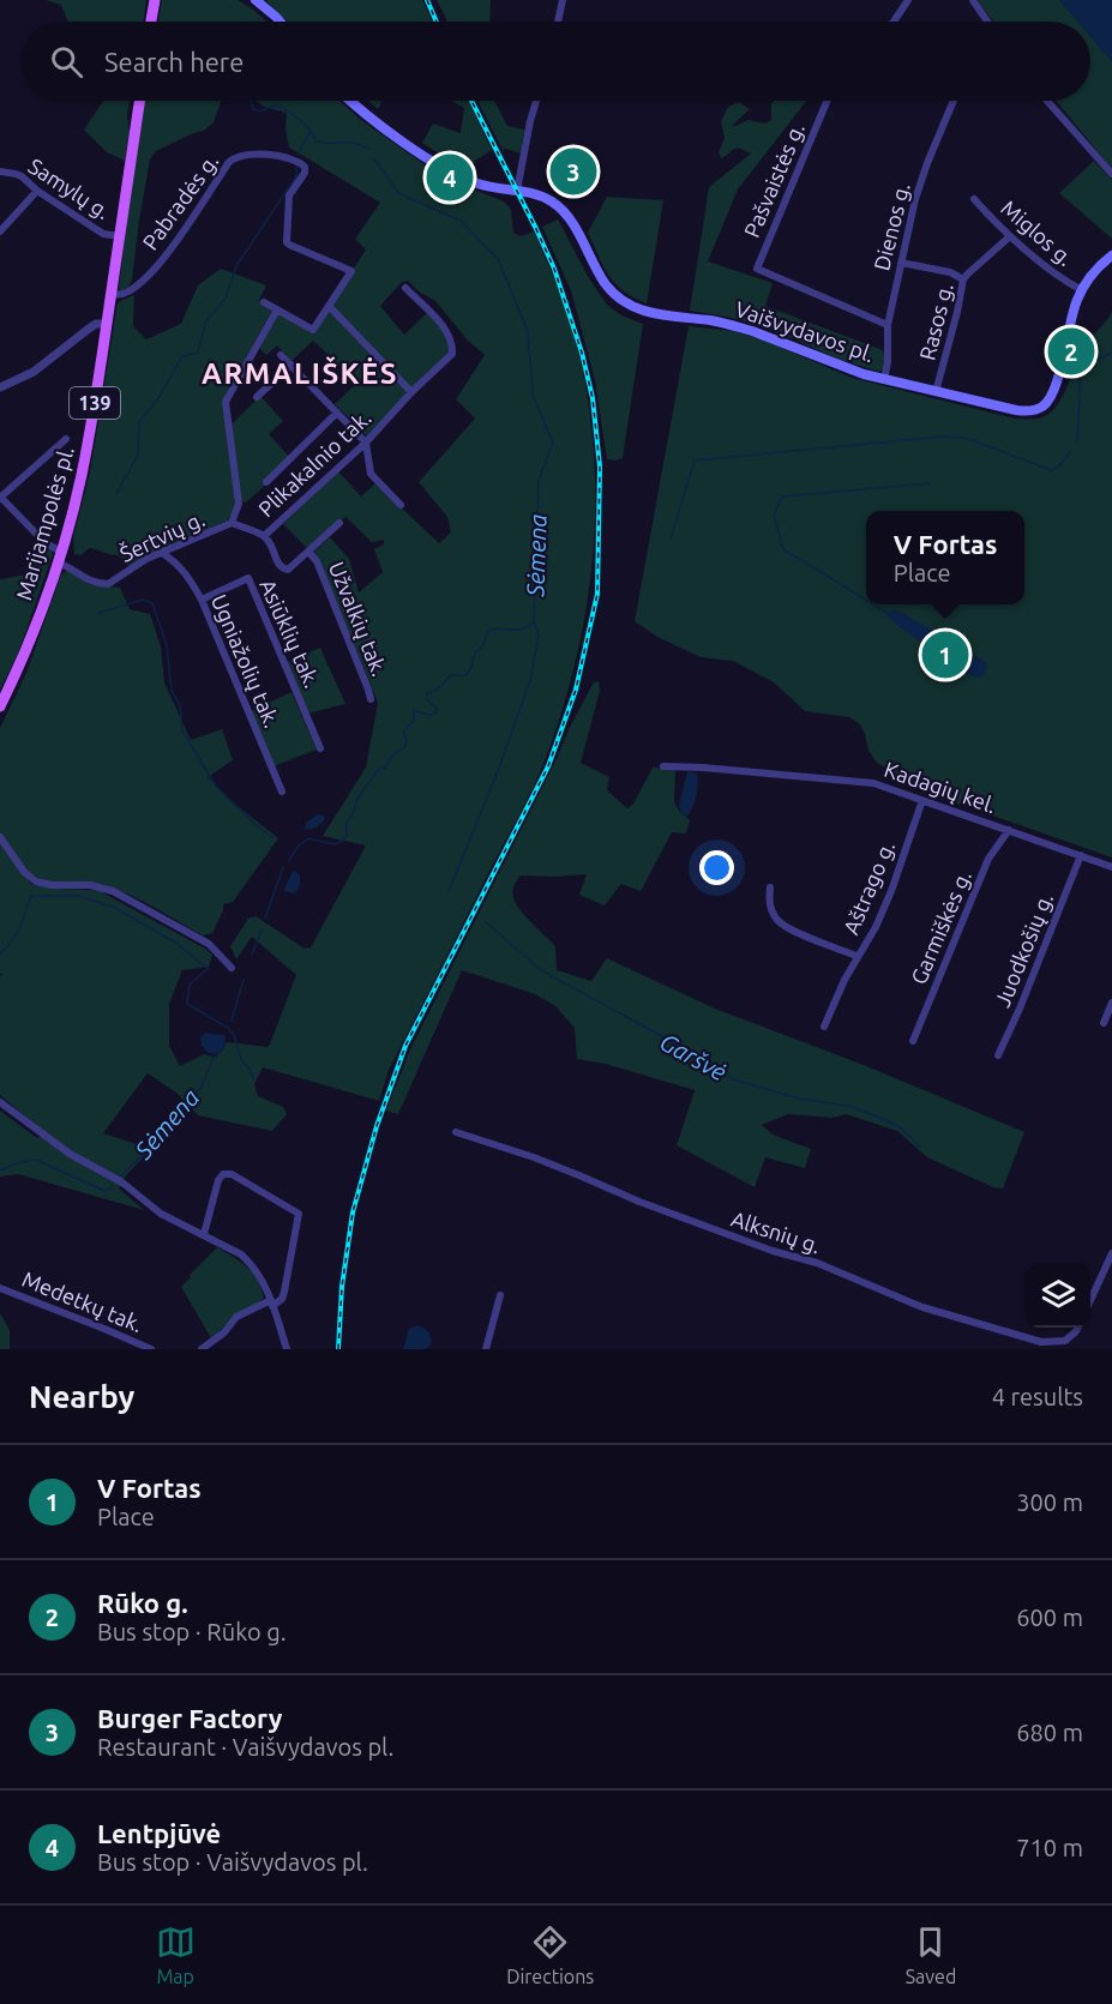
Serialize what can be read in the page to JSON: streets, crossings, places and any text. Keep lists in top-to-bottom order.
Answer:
{
  "streets": {
    "main road": ["Vaišvydavos pl.", "139", "Marijampolės pl."],
    "street": [
      "Pašvaistės g.",
      "Samylų g.",
      "Pabradės g.",
      "Dienos g.",
      "Miglos g.",
      "Rasos g.",
      "Plikakalnio tak.",
      "Šertvių g.",
      "Užvalkių tak.",
      "Asiūklių tak.",
      "Ugniažolių tak.",
      "Kadagių kel.",
      "Aštrago g.",
      "Garmiškės g.",
      "Juodkošių g.",
      "Alksnių g.",
      "Medetkų tak."
    ]
  },
  "crossings": [
    ["Pašvaistės g.", "Dienos g."],
    ["Samylų g.", "Marijampolės pl."],
    ["Pabradės g.", "Marijampolės pl."],
    ["Dienos g.", "Vaišvydavos pl."],
    ["Miglos g.", "Rasos g."],
    ["Miglos g.", "Vaišvydavos pl."],
    ["Rasos g.", "Vaišvydavos pl."],
    ["Marijampolės pl.", "Šertvių g."],
    ["Šertvių g.", "Ugniažolių tak."],
    ["Asiūklių tak.", "Ugniažolių tak."],
    ["Kadagių kel.", "Aštrago g."],
    ["Kadagių kel.", "Garmiškės g."],
    ["Kadagių kel.", "Juodkošių g."]
  ],
  "districts": ["ARMALIŠKĖS"],
  "water": ["Sėmena", "Garšvė"],
  "page": {
    "search": "Search here",
    "pins": [
      "3",
      "4",
      "2",
      "1"
    ],
    "popup": ["V Fortas", "Place"],
    "heading": ["Nearby", "4 results"],
    "list": [
      {
        "mark": "1",
        "name": "V Fortas",
        "note": "Place",
        "value": "300 m"
      },
      {
        "mark": "2",
        "name": "Rūko g.",
        "note": "Bus stop · Rūko g.",
        "value": "600 m"
      },
      {
        "mark": "3",
        "name": "Burger Factory",
        "note": "Restaurant · Vaišvydavos pl.",
        "value": "680 m"
      },
      {
        "mark": "4",
        "name": "Lentpjūvė",
        "note": "Bus stop · Vaišvydavos pl.",
        "value": "710 m"
      }
    ],
    "nav": ["Map", "Directions", "Saved"]
  }
}
